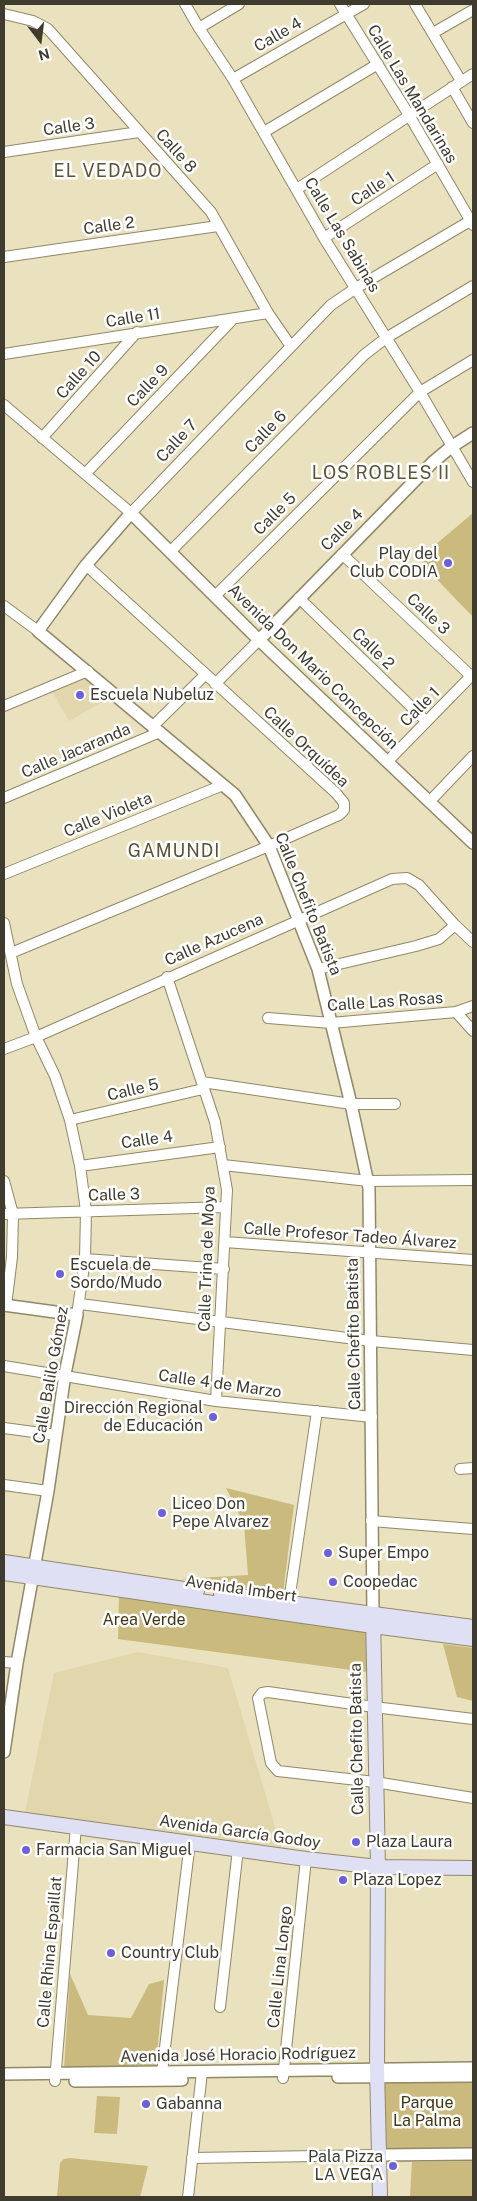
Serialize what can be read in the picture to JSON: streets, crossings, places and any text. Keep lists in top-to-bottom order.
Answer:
{
  "streets": {
    "main road": ["Calle Chefito Batista", "Avenida Imbert", "Avenida García Godoy"],
    "street": [
      "Calle 4",
      "Calle Las Mandarinas",
      "Calle 3",
      "Calle 8",
      "Calle 1",
      "Calle 2",
      "Calle Las Sabinas",
      "Calle 11",
      "Calle 10",
      "Calle 9",
      "Calle 6",
      "Calle 7",
      "Calle 5",
      "Avenida Don Mario Concepción",
      "Calle Orquídea",
      "Calle Jacaranda",
      "Calle Violeta",
      "Calle Azucena",
      "Calle Las Rosas",
      "Calle Profesor Tadeo Álvarez",
      "Calle Trina de Moya",
      "Calle Balilo Gómez",
      "Calle 4 de Marzo",
      "Calle Rhina Espaillat",
      "Calle Lina Longo",
      "Avenida José Horacio Rodríguez"
    ]
  },
  "crossings": [
    ["Calle 4", "Calle Las Mandarinas"],
    ["Calle 4", "Calle 3"],
    ["Calle 4", "Calle 2"],
    ["Calle 4", "Calle Las Sabinas"],
    ["Calle 4", "Avenida Don Mario Concepción"],
    ["Calle 4", "Calle Trina de Moya"],
    ["Calle 4", "Calle Balilo Gómez"],
    ["Calle Las Mandarinas", "Calle 1"],
    ["Calle Las Mandarinas", "Calle 7"],
    ["Calle 3", "Calle 8"],
    ["Calle 3", "Calle 1"],
    ["Calle 3", "Calle Trina de Moya"],
    ["Calle 3", "Calle Balilo Gómez"],
    ["Calle 8", "Calle 2"],
    ["Calle 8", "Calle 11"],
    ["Calle 8", "Calle 7"],
    ["Calle 1", "Calle 2"],
    ["Calle 1", "Calle Las Sabinas"],
    ["Calle 1", "Avenida Don Mario Concepción"],
    ["Calle Las Sabinas", "Calle 6"],
    ["Calle Las Sabinas", "Calle 7"],
    ["Calle Las Sabinas", "Calle 5"],
    ["Calle 11", "Calle 10"],
    ["Calle 11", "Calle 9"],
    ["Calle 6", "Avenida Don Mario Concepción"],
    ["Calle 7", "Avenida Don Mario Concepción"],
    ["Calle 7", "Calle Orquídea"],
    ["Calle 7", "Calle Chefito Batista"],
    ["Calle 5", "Avenida Don Mario Concepción"],
    ["Calle 5", "Calle Trina de Moya"],
    ["Calle 5", "Calle Balilo Gómez"],
    ["Calle Orquídea", "Calle Chefito Batista"],
    ["Calle Orquídea", "Calle Balilo Gómez"],
    ["Calle Jacaranda", "Calle Chefito Batista"],
    ["Calle Violeta", "Calle Chefito Batista"],
    ["Calle Chefito Batista", "Calle Azucena"],
    ["Calle Chefito Batista", "Calle Las Rosas"],
    ["Calle Chefito Batista", "Calle Profesor Tadeo Álvarez"],
    ["Calle Chefito Batista", "Calle 4 de Marzo"],
    ["Calle Chefito Batista", "Avenida Imbert"],
    ["Calle Chefito Batista", "Avenida García Godoy"],
    ["Calle Chefito Batista", "Avenida José Horacio Rodríguez"],
    ["Calle Azucena", "Calle Trina de Moya"],
    ["Calle Azucena", "Calle Balilo Gómez"],
    ["Calle Profesor Tadeo Álvarez", "Calle Trina de Moya"],
    ["Calle Trina de Moya", "Calle 4 de Marzo"],
    ["Calle Balilo Gómez", "Calle 4 de Marzo"],
    ["Calle Balilo Gómez", "Avenida Imbert"],
    ["Avenida García Godoy", "Calle Rhina Espaillat"],
    ["Avenida García Godoy", "Calle Lina Longo"],
    ["Calle Rhina Espaillat", "Avenida José Horacio Rodríguez"],
    ["Calle Lina Longo", "Avenida José Horacio Rodríguez"]
  ],
  "districts": ["EL VEDADO", "LOS ROBLES II", "GAMUNDI"],
  "parks": ["Area Verde", "Parque La Palma"],
  "places": [
    "Play del Club CODIA",
    "Escuela Nubeluz",
    "Escuela de Sordo/Mudo",
    "Dirección Regional de Educación",
    "Liceo Don Pepe Alvarez",
    "Super Empo",
    "Coopedac",
    "Plaza Laura",
    "Farmacia San Miguel",
    "Plaza Lopez",
    "Country Club",
    "Gabanna",
    "Pala Pizza LA VEGA"
  ],
  "north": "bottom"
}
